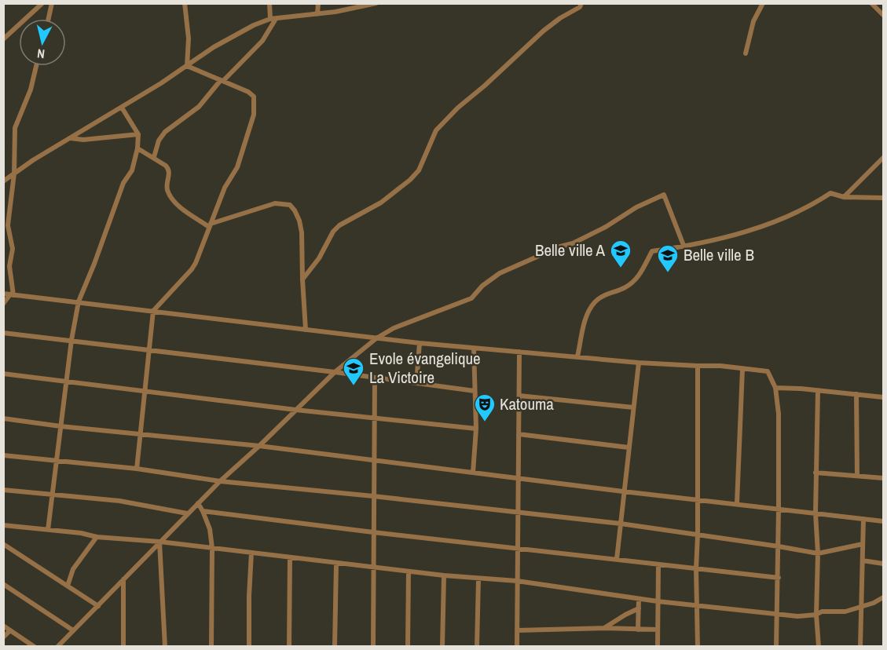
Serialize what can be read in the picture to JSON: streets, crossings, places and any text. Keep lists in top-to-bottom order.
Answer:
{
  "places": {
    "school or university": ["Belle ville A", "Belle ville B", "Evole évangelique La Victoire"],
    "theatre": ["Katouma"]
  },
  "north": "bottom"
}
